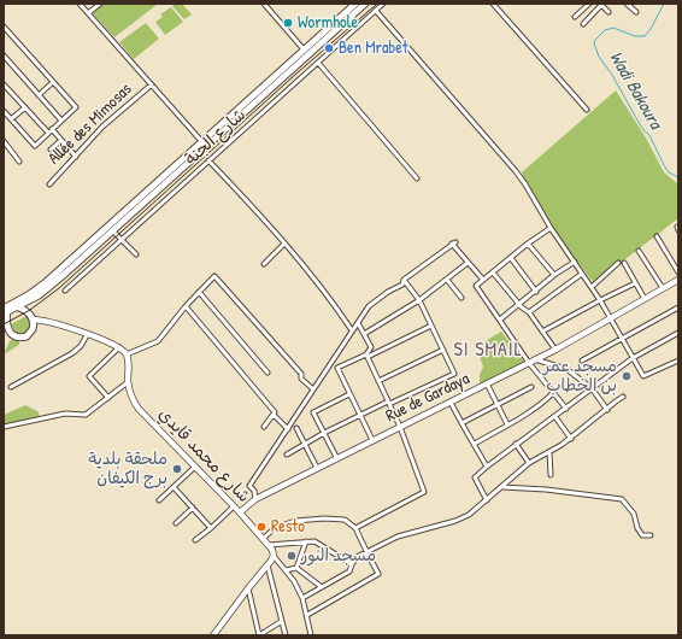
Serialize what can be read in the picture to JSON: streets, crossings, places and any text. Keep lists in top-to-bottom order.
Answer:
{
  "streets": {
    "street": [
      "Allée des Mimosas",
      "شارع الجنة",
      "Rue de Gardaya",
      "شارع محمد قايدي"
    ]
  },
  "crossings": [
    ["Rue de Gardaya", "شارع محمد قايدي"]
  ],
  "districts": ["SI SMAIL"],
  "water": ["Wadi Bakoura"],
  "places": [
    "Wormhole",
    "Ben Mrabet",
    "مسجد عمر بن الخطاب",
    "ملحقة بلدية برج الكيفان",
    "Resto",
    "مسجد النور"
  ]
}
